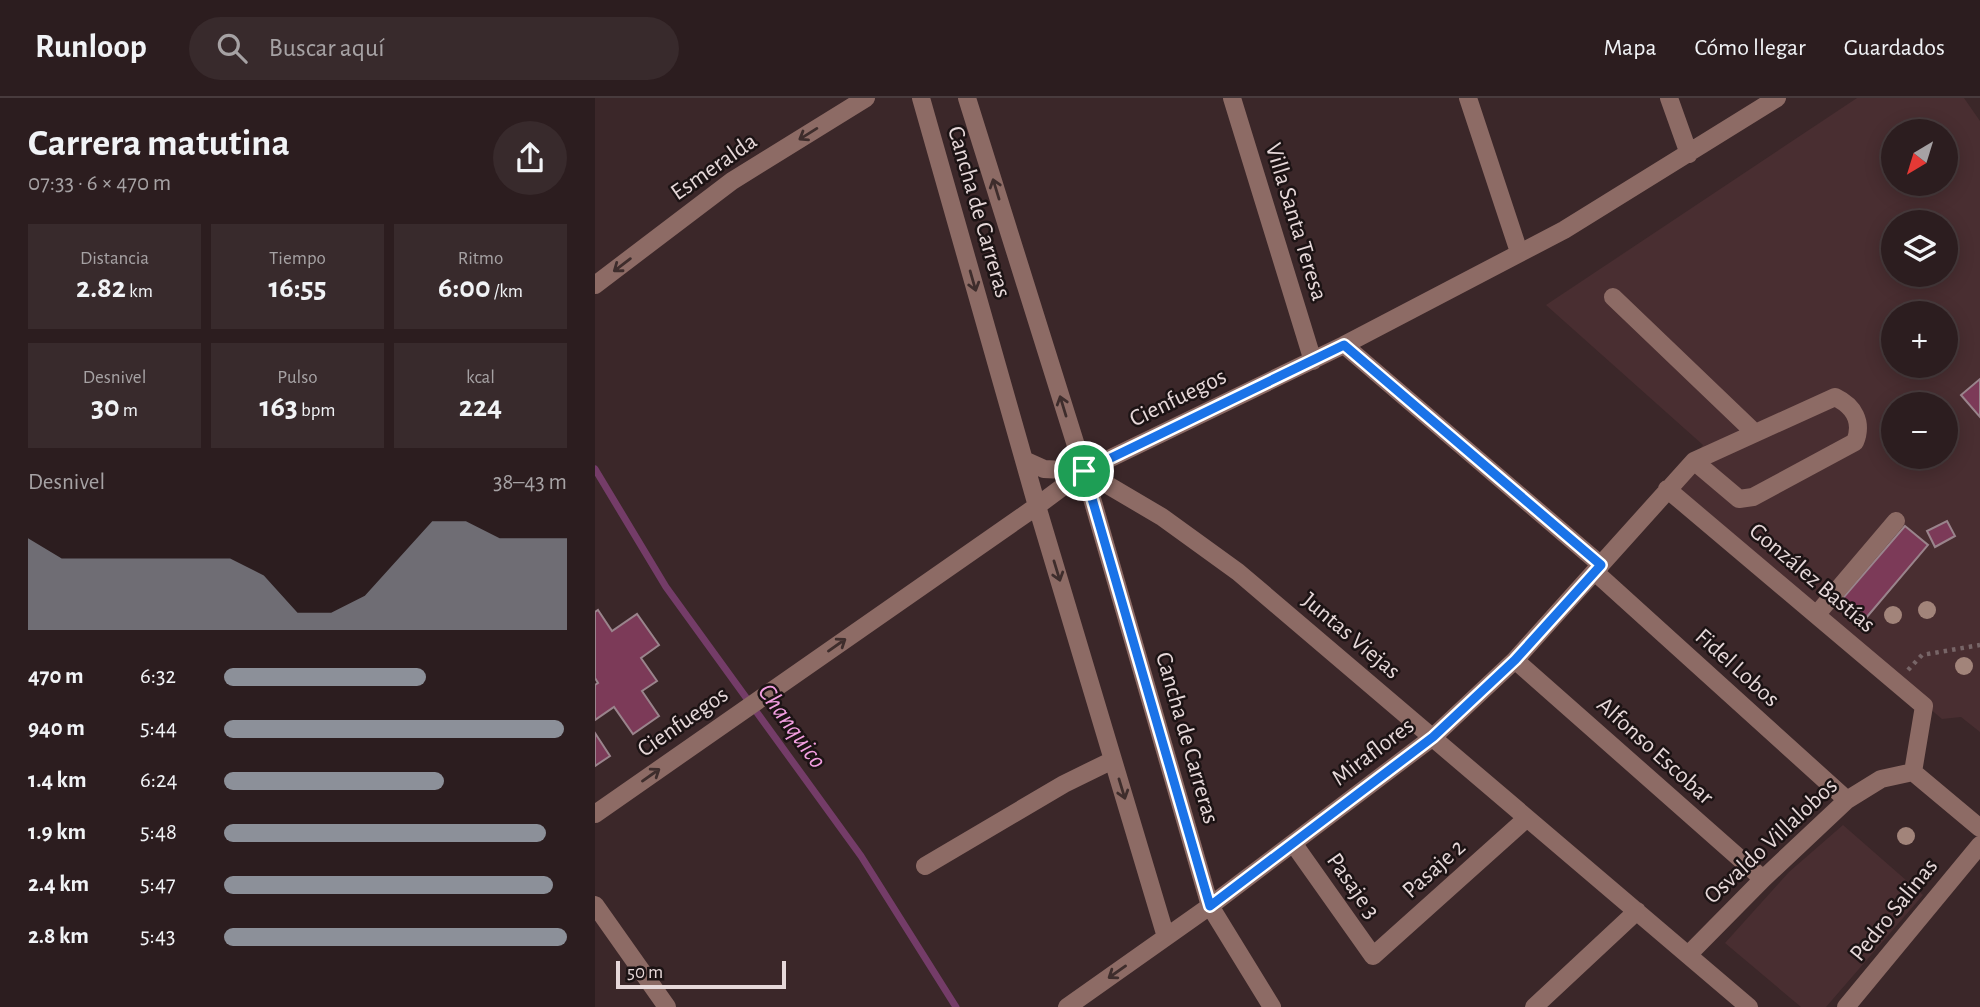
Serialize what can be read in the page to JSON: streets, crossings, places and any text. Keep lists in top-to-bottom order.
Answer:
{
  "streets": {
    "street": [
      "Esmeralda",
      "Cancha de Carreras",
      "Villa Santa Teresa",
      "Cienfuegos",
      "González Bastías",
      "Juntas Viejas",
      "Fidel Lobos",
      "Alfonso Escobar",
      "Miraflores",
      "Osvaldo Villalobos",
      "Pasaje 2",
      "Pasaje 3",
      "Pedro Salinas"
    ]
  },
  "crossings": [
    ["Cancha de Carreras", "Cienfuegos"],
    ["Cancha de Carreras", "Juntas Viejas"],
    ["Cancha de Carreras", "Miraflores"],
    ["Villa Santa Teresa", "Cienfuegos"],
    ["Cienfuegos", "Juntas Viejas"],
    ["Cienfuegos", "Fidel Lobos"],
    ["González Bastías", "Miraflores"],
    ["González Bastías", "Osvaldo Villalobos"],
    ["Juntas Viejas", "Miraflores"],
    ["Juntas Viejas", "Osvaldo Villalobos"],
    ["Juntas Viejas", "Pasaje 2"],
    ["Fidel Lobos", "Miraflores"],
    ["Fidel Lobos", "Osvaldo Villalobos"],
    ["Alfonso Escobar", "Miraflores"],
    ["Alfonso Escobar", "Osvaldo Villalobos"],
    ["Miraflores", "Pasaje 3"],
    ["Pasaje 2", "Pasaje 3"]
  ],
  "one_way": ["Esmeralda", "Cienfuegos"],
  "water": ["Chanquico"],
  "scale_bar": "50 m",
  "north": "bottom left",
  "page": {
    "header": "Runloop",
    "search": "Buscar aquí",
    "nav": ["Mapa", "Cómo llegar", "Guardados"],
    "heading": ["Carrera matutina", "07:33 · 6 × 470 m"],
    "map_buttons": ["+", "−"],
    "stats": [
      ["Distancia", "2.82 km"],
      ["Tiempo", "16:55"],
      ["Ritmo", "6:00 /km"],
      ["Desnivel", "30 m"],
      ["Pulso", "163 bpm"],
      ["kcal", "224"]
    ],
    "chart": ["Desnivel", "38–43 m"],
    "list": [
      {
        "name": "470 m",
        "note": "6:32"
      },
      {
        "name": "940 m",
        "note": "5:44"
      },
      {
        "name": "1.4 km",
        "note": "6:24"
      },
      {
        "name": "1.9 km",
        "note": "5:48"
      },
      {
        "name": "2.4 km",
        "note": "5:47"
      },
      {
        "name": "2.8 km",
        "note": "5:43"
      }
    ],
    "scale": "50 m"
  }
}
